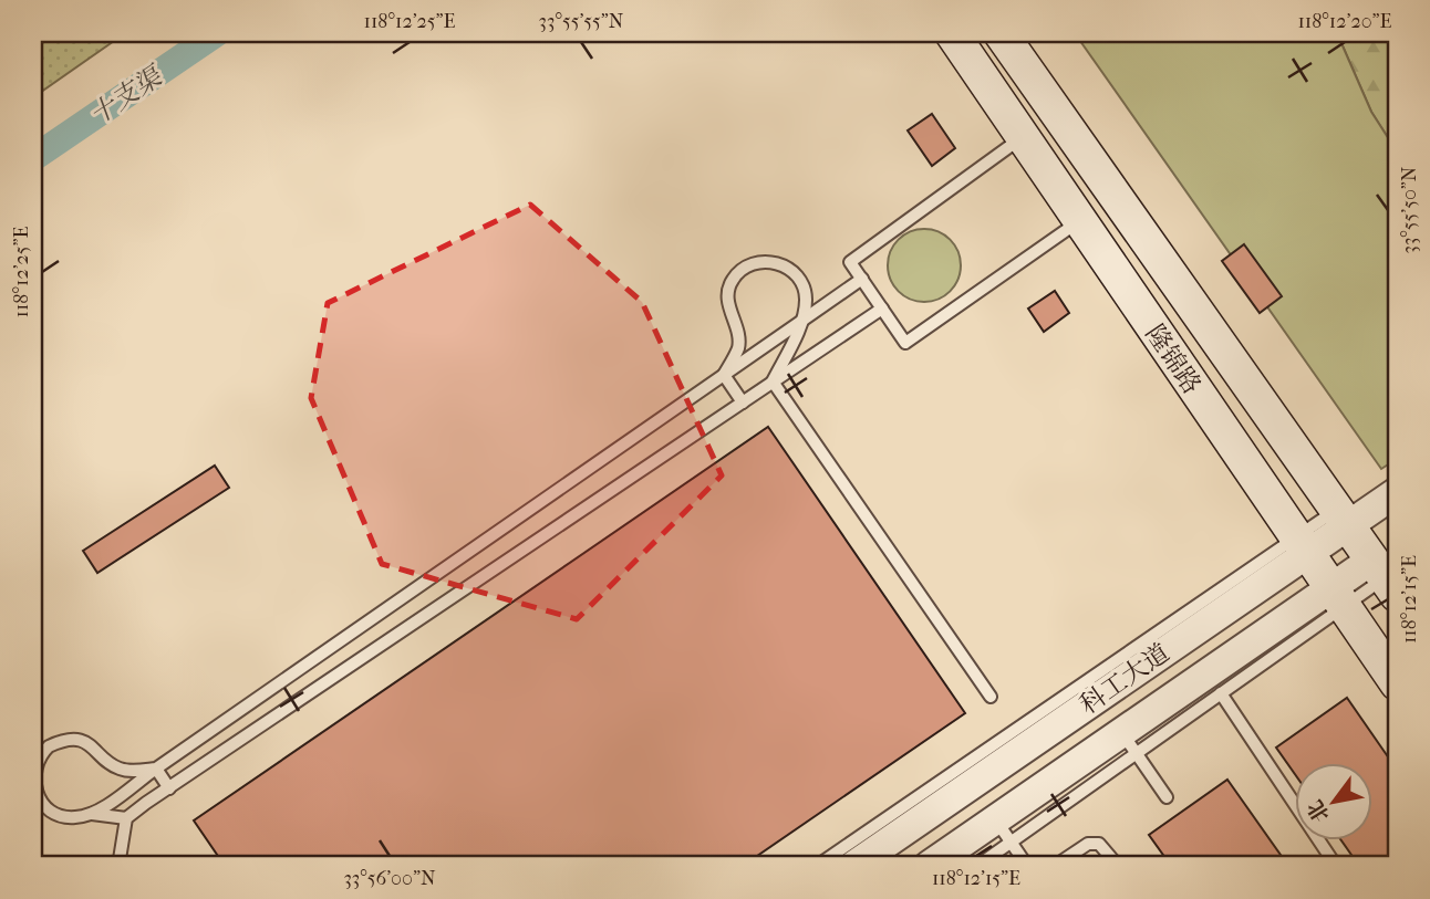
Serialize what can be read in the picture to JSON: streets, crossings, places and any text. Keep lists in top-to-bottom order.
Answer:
{
  "streets": {
    "main road": ["隆锦路"],
    "street": ["科工大道"]
  },
  "crossings": [
    ["隆锦路", "科工大道"]
  ],
  "water": ["十支渠"],
  "north": "bottom left",
  "coordinates": [
    "118°12'25\"E",
    "33°55'55\"N",
    "118°12'20\"E",
    "33°55'50\"N",
    "118°12'15\"E",
    "33°56'00\"N"
  ]
}
